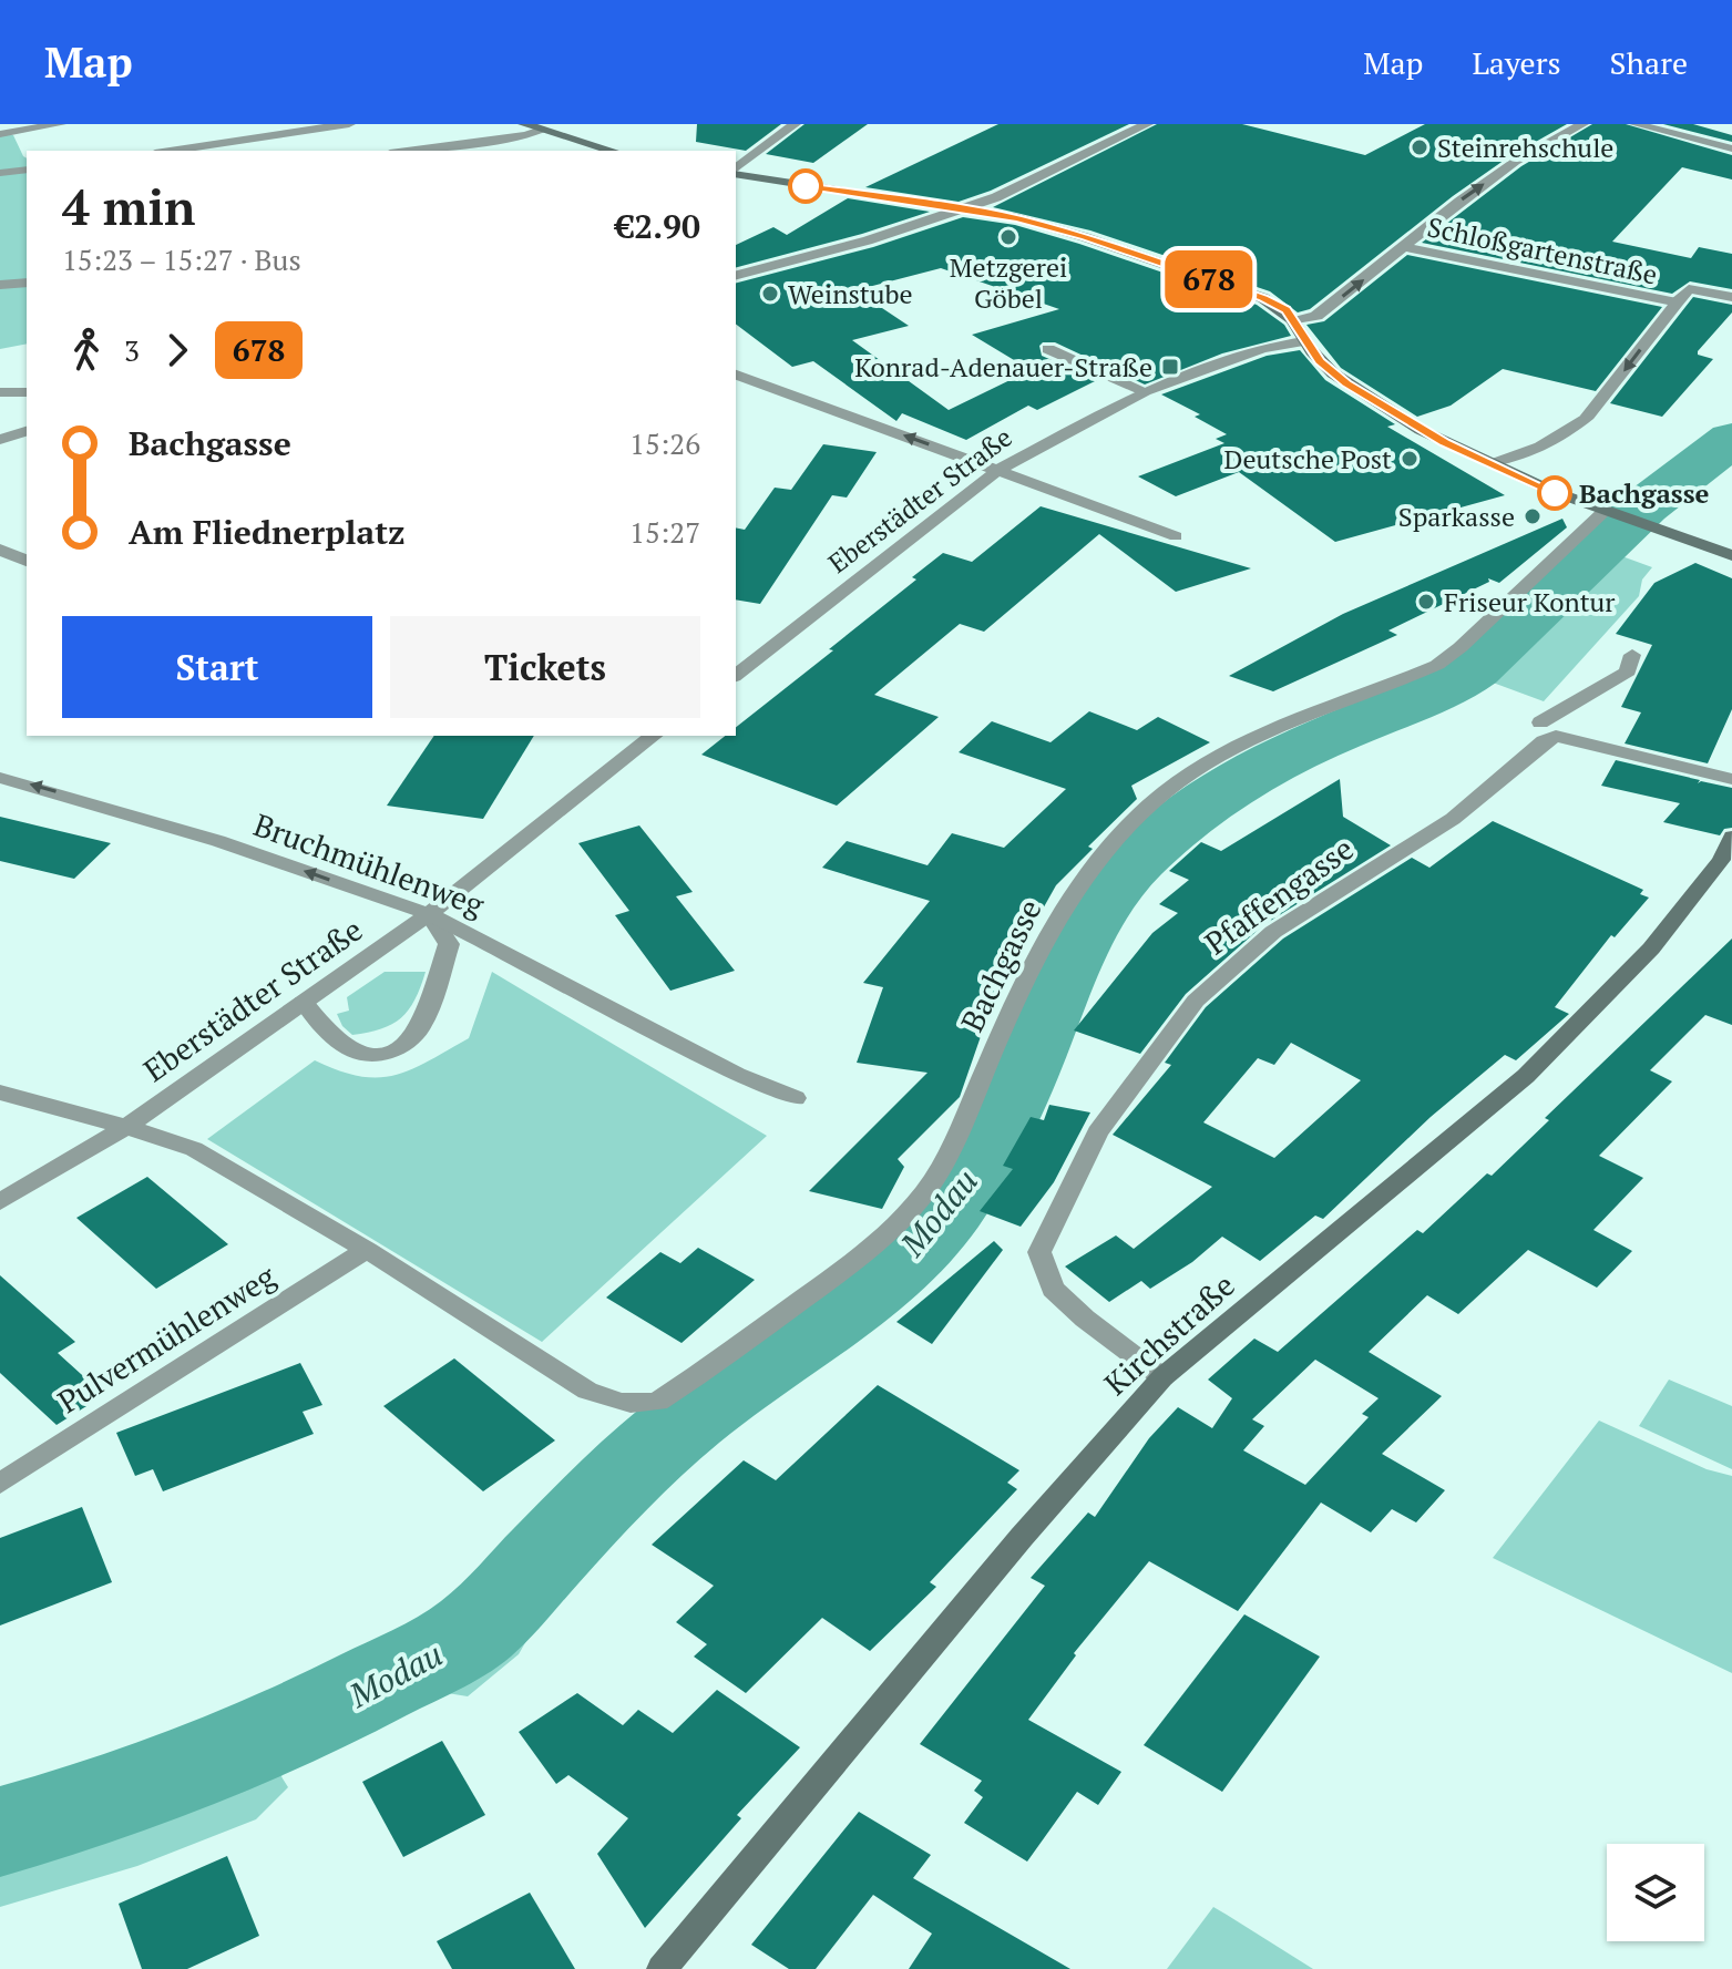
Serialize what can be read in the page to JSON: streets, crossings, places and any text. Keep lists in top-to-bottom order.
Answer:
{
  "streets": {
    "street": [
      "Schloßgartenstraße",
      "Eberstädter Straße",
      "Bruchmühlenweg",
      "Pfaffengasse",
      "Bachgasse",
      "Kirchstraße",
      "Pulvermühlenweg"
    ]
  },
  "crossings": [
    ["Eberstädter Straße", "Bruchmühlenweg"],
    ["Pfaffengasse", "Kirchstraße"],
    ["Bachgasse", "Pulvermühlenweg"]
  ],
  "one_way": ["Schloßgartenstraße", "Bruchmühlenweg"],
  "water": ["Modau"],
  "places": {
    "other": [
      "Steinrehschule",
      "Metzgerei Göbel",
      "Weinstube",
      "Deutsche Post",
      "Bachgasse",
      "Sparkasse",
      "Friseur Kontur"
    ],
    "transit": ["Konrad-Adenauer-Straße"]
  },
  "lines": ["bus line 678"],
  "page": {
    "header": "Map",
    "nav": ["Map", "Layers", "Share"],
    "on_map": "678",
    "heading": ["4 min", "15:23 – 15:27 · Bus", "€2.90"],
    "legs": ["3", "678"],
    "list": [
      {
        "name": "Bachgasse",
        "value": "15:26"
      },
      {
        "name": "Am Fliednerplatz",
        "value": "15:27"
      }
    ],
    "buttons": ["Start", "Tickets"]
  }
}
